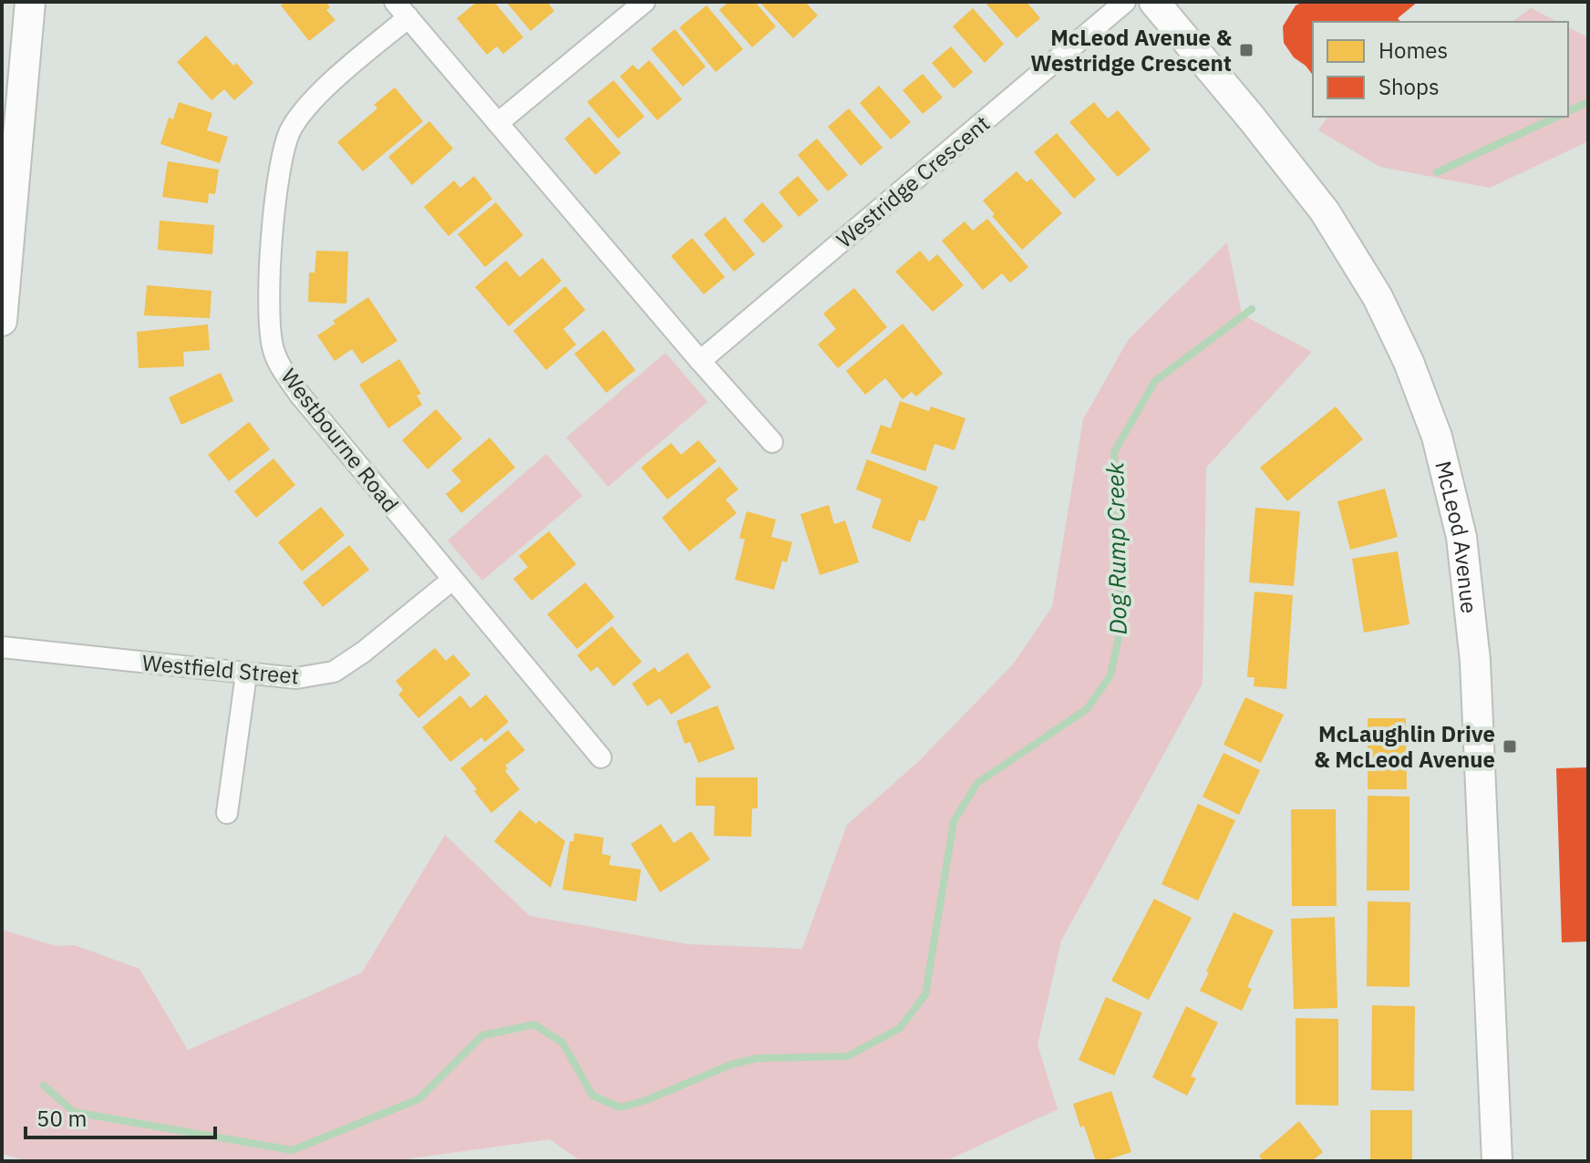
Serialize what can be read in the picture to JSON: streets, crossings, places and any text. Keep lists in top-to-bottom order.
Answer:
{
  "streets": {
    "street": [
      "Westridge Crescent",
      "Westbourne Road",
      "McLeod Avenue",
      "Westfield Street"
    ]
  },
  "crossings": [
    ["Westbourne Road", "Westfield Street"]
  ],
  "water": ["Dog Rump Creek"],
  "places": {
    "transit": ["McLeod Avenue & Westridge Crescent", "McLaughlin Drive & McLeod Avenue"]
  },
  "legend": ["Homes", "Shops"],
  "scale_bar": "50 m"
}
